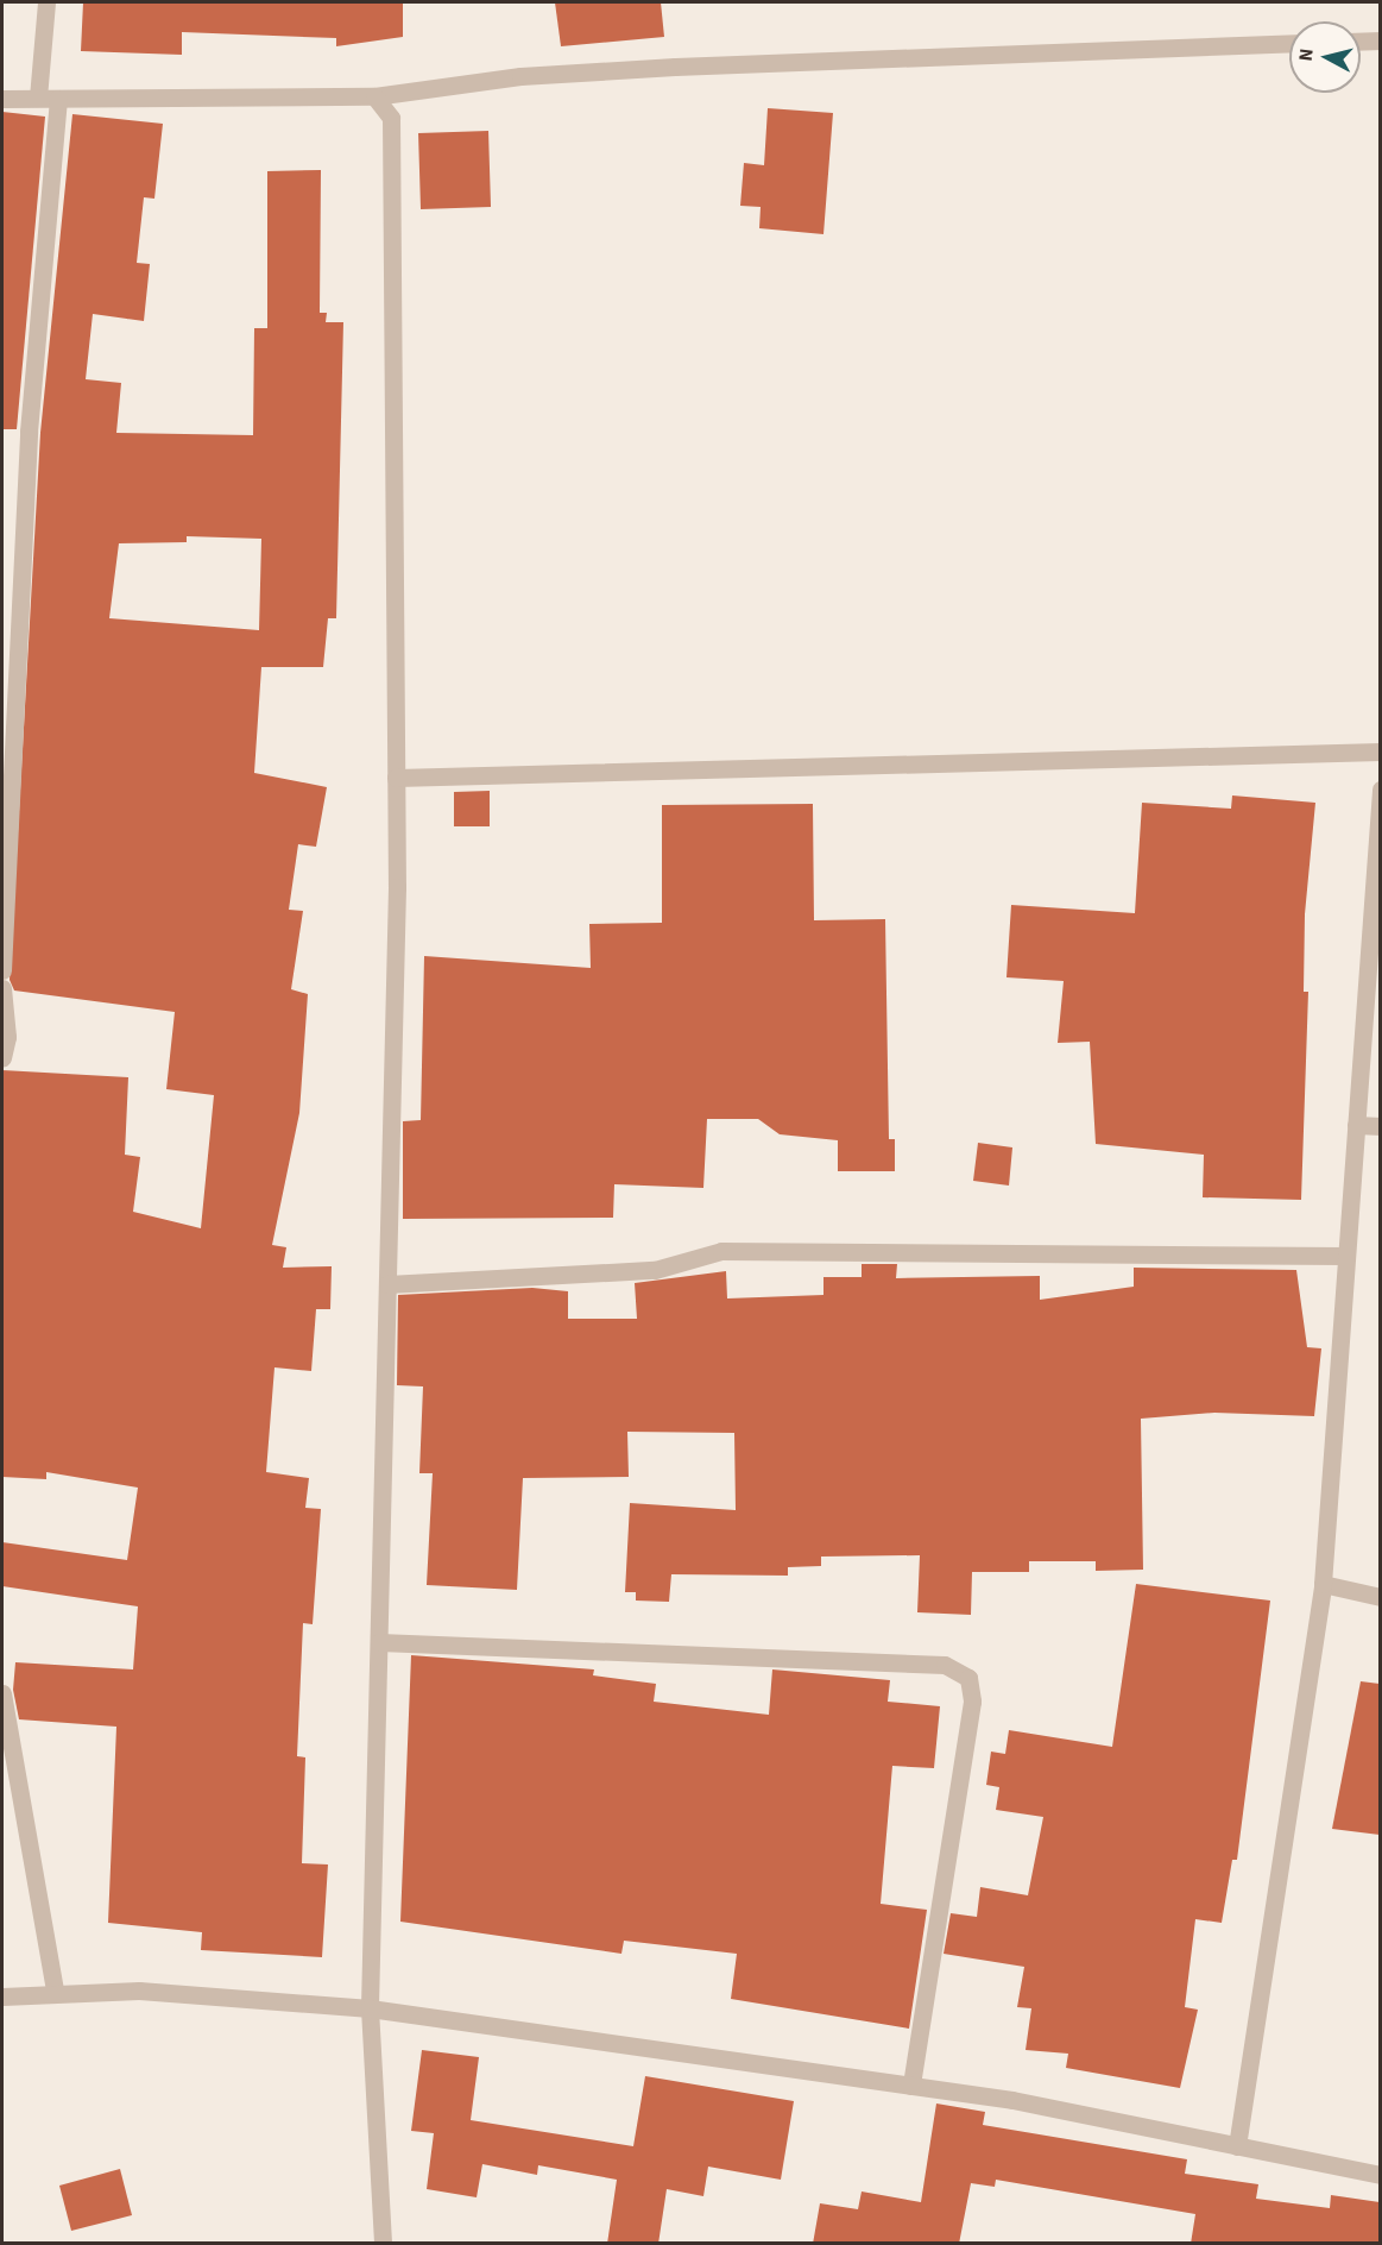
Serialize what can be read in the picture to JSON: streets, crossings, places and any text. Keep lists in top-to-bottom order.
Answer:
{
  "north": "left"
}
